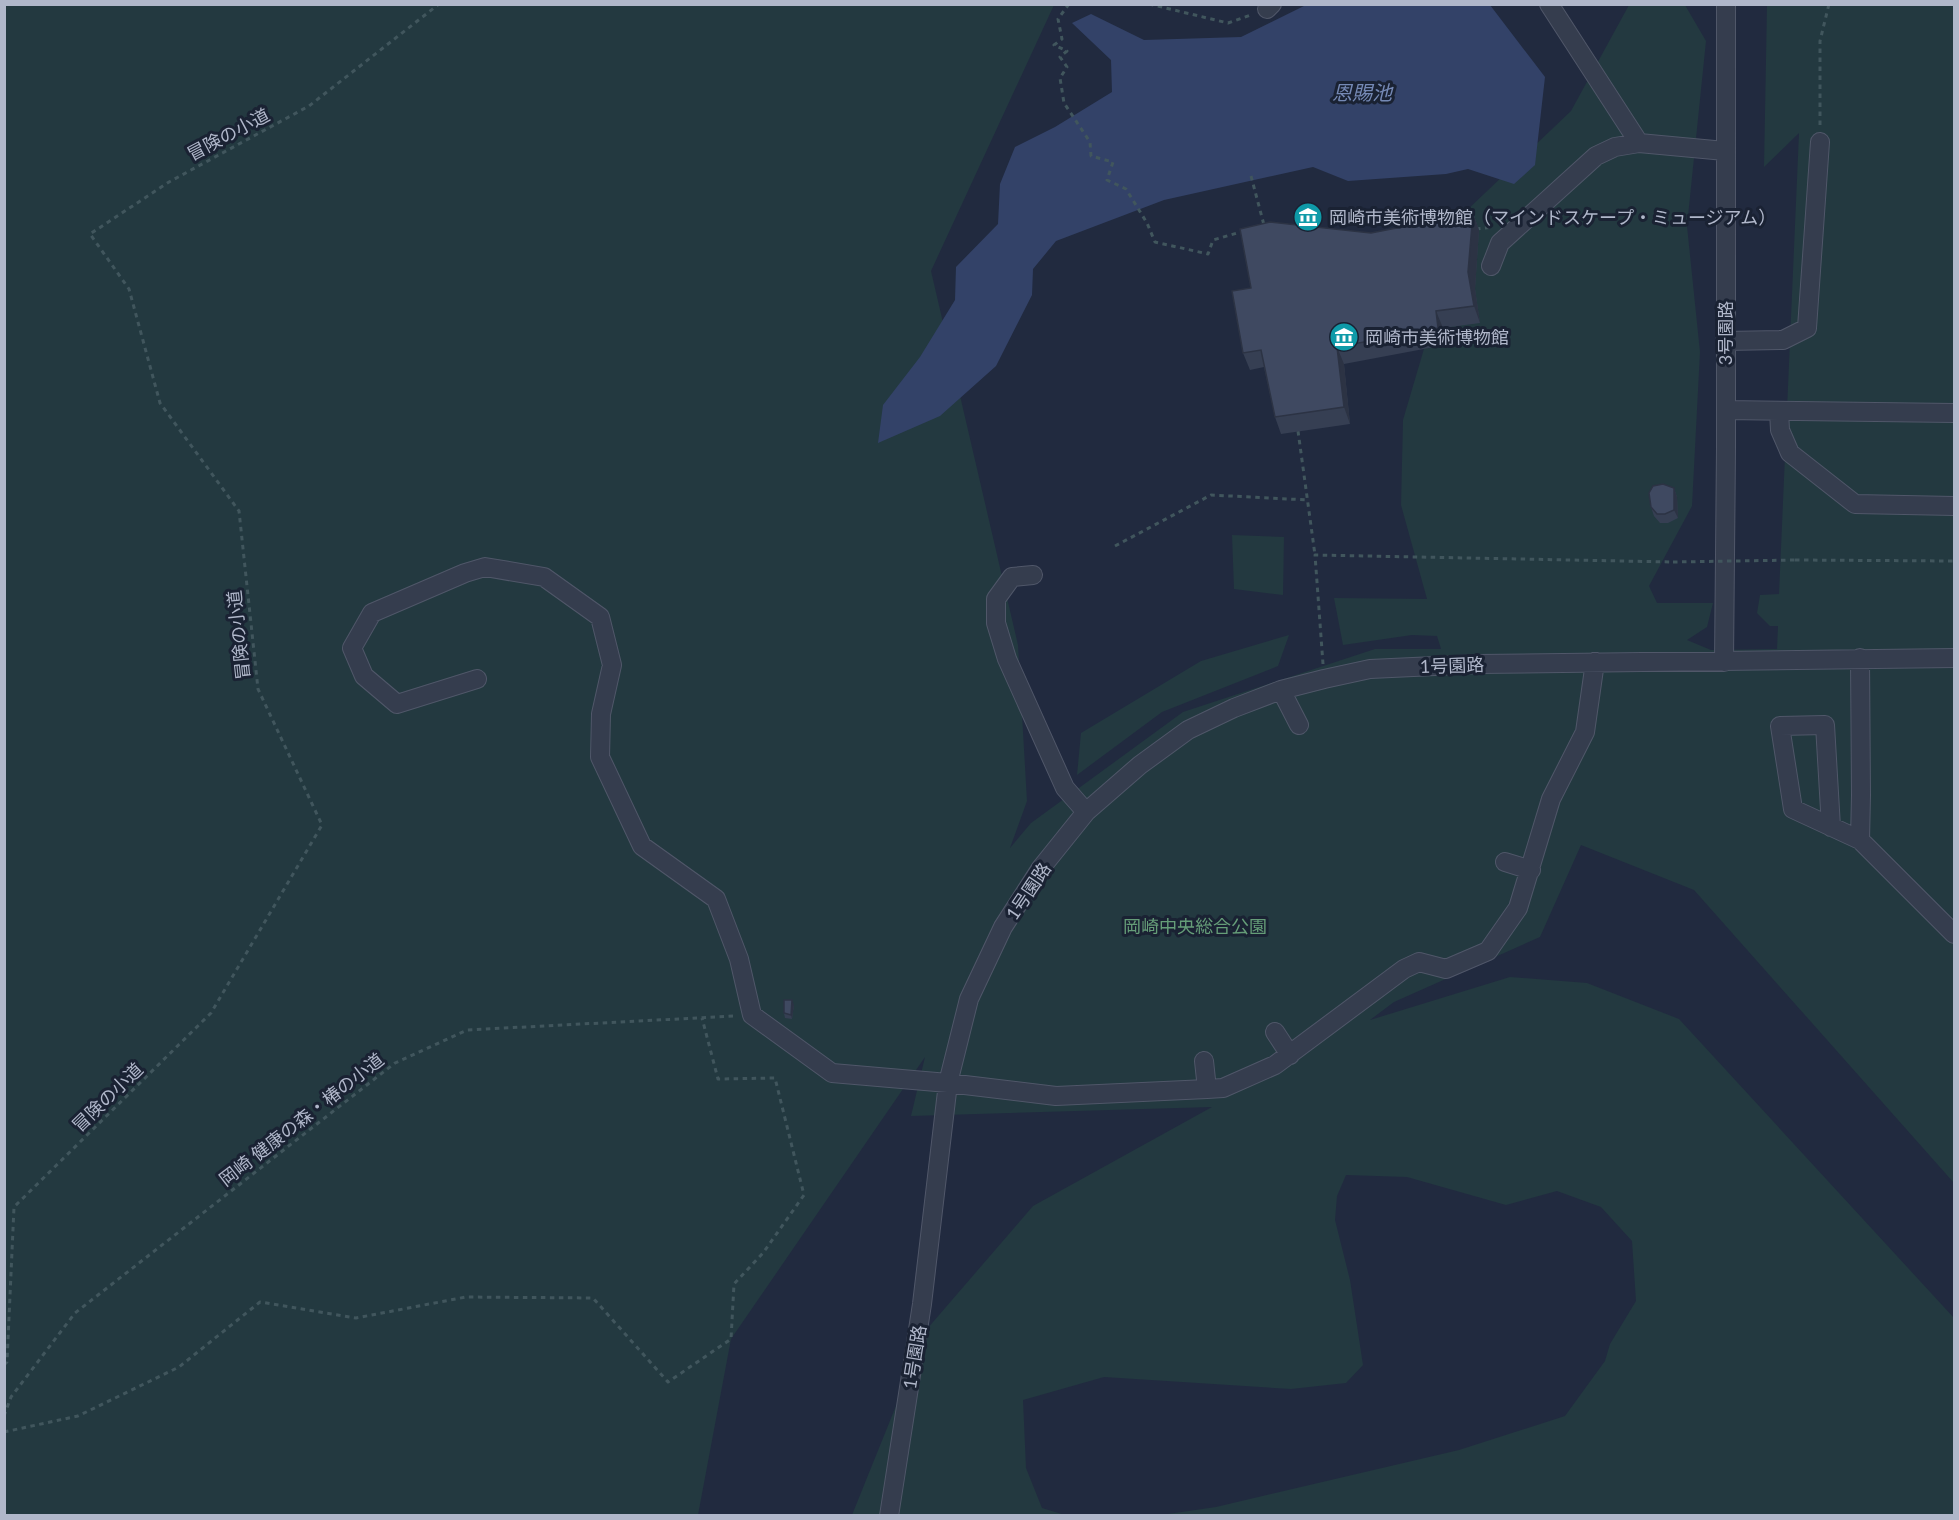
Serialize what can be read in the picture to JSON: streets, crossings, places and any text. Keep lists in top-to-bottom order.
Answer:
{
  "streets": {
    "street": ["3号園路", "1号園路"],
    "path": ["冒険の小道", "岡崎 健康の森・椿の小道"]
  },
  "crossings": [
    ["3号園路", "1号園路"]
  ],
  "water": ["恩賜池"],
  "parks": ["岡崎中央総合公園"],
  "places": {
    "museum": ["岡崎市美術博物館（マインドスケープ・ミュージアム）", "岡崎市美術博物館"]
  }
}
